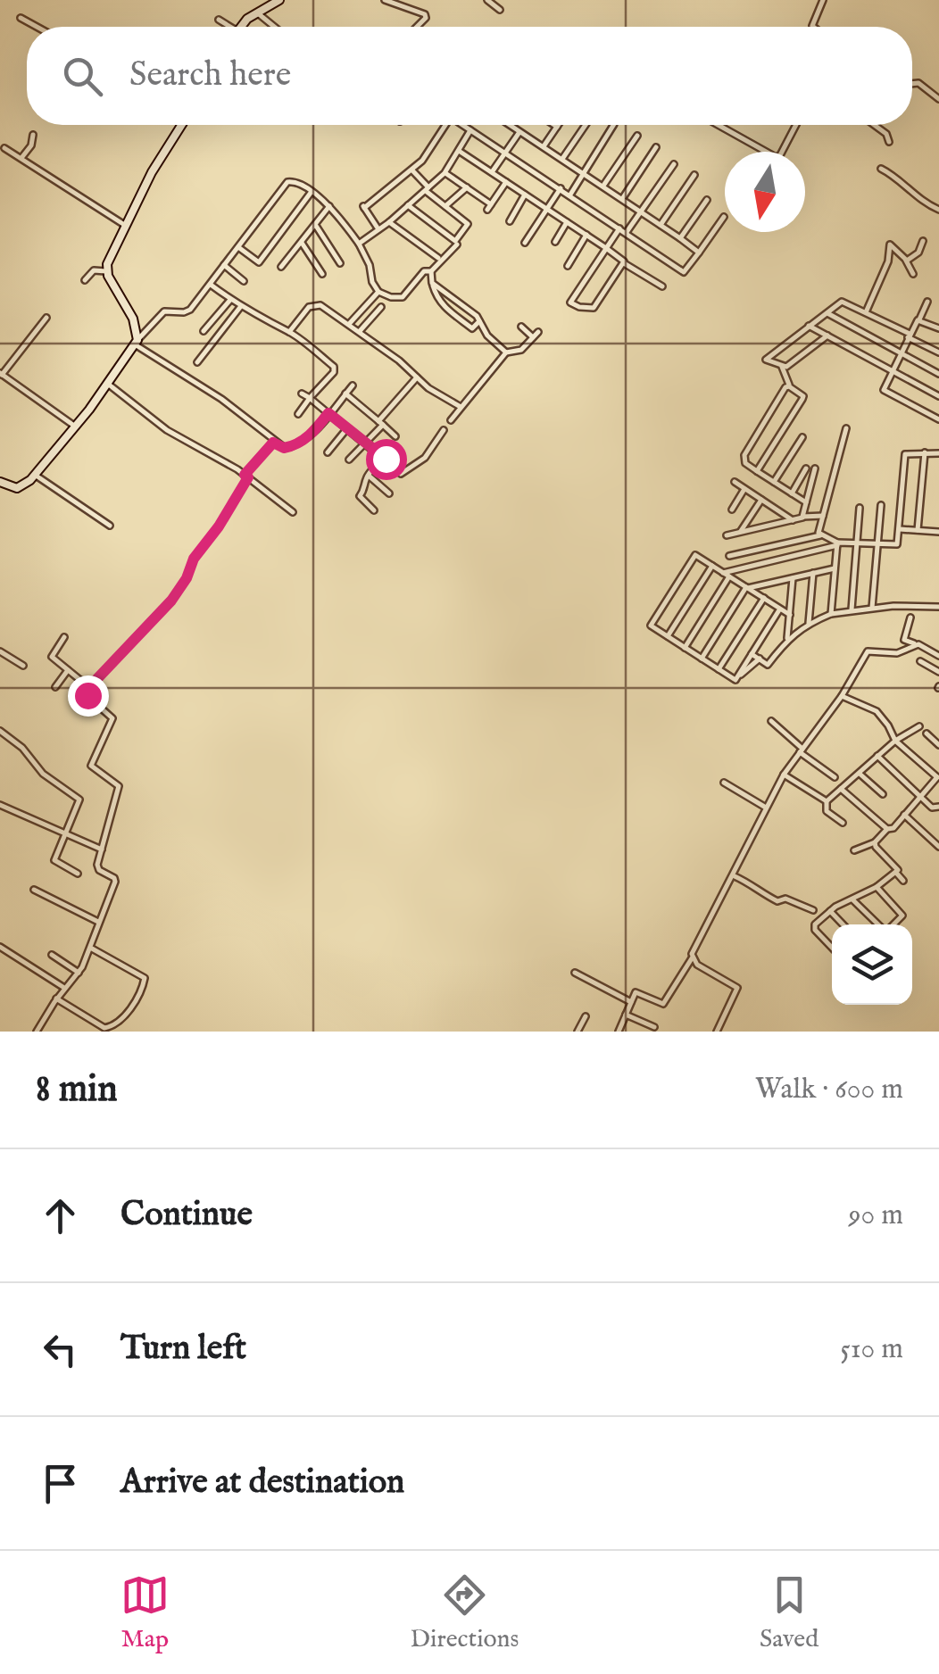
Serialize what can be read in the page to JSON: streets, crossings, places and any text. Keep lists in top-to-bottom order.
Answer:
{
  "north": "bottom",
  "page": {
    "search": "Search here",
    "heading": ["8 min", "Walk · 600 m"],
    "list": [
      ["Continue", "90 m"],
      ["Turn left", "510 m"],
      "Arrive at destination"
    ],
    "nav": ["Map", "Directions", "Saved"]
  }
}
